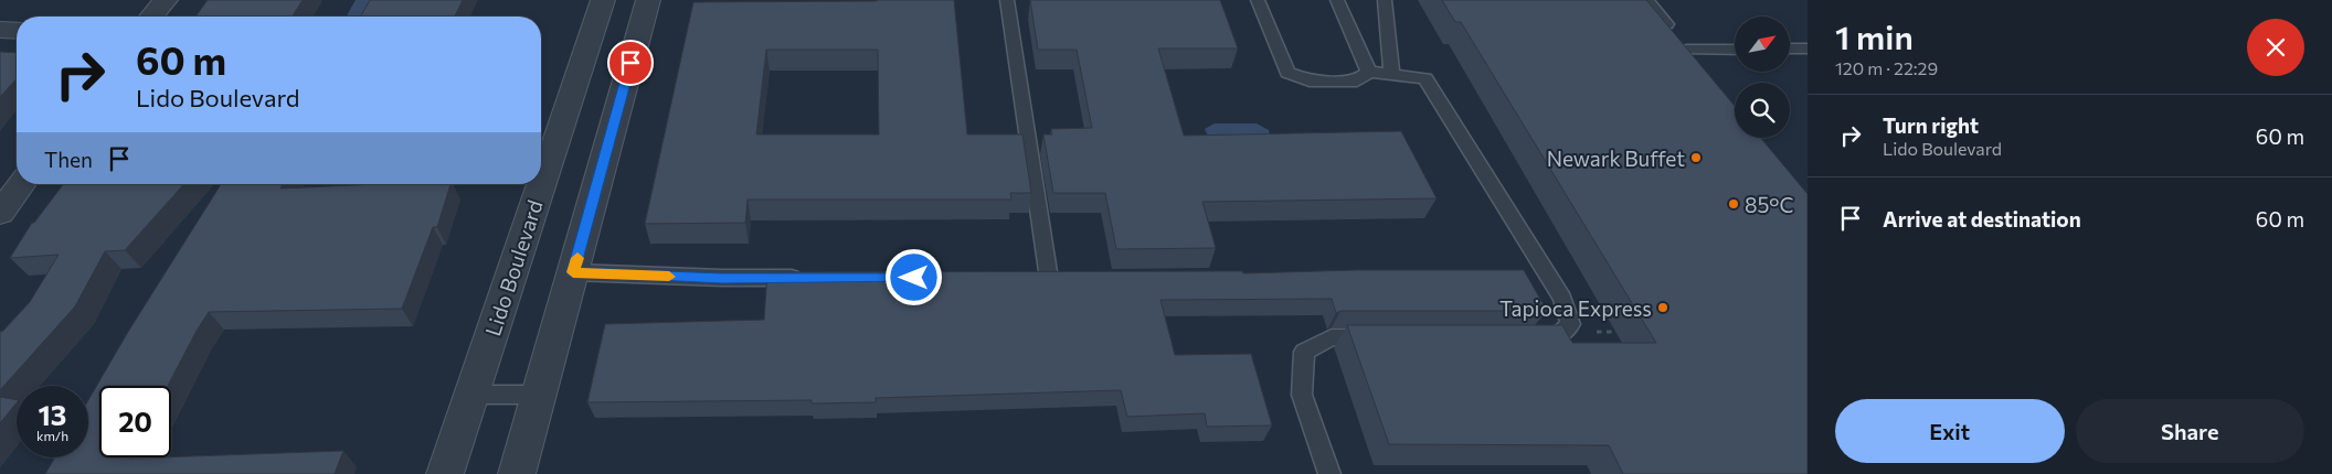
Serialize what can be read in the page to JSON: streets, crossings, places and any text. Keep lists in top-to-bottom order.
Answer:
{
  "streets": {
    "street": ["Lido Boulevard"]
  },
  "places": ["Newark Buffet", "85°C", "Tapioca Express"],
  "north": "top right",
  "page": {
    "heading": ["1 min", "120 m · 22:29"],
    "turn": ["60 m", "Lido Boulevard"],
    "list": [
      {
        "name": "Turn right",
        "note": "Lido Boulevard",
        "value": "60 m"
      },
      {
        "name": "Arrive at destination",
        "value": "60 m"
      }
    ],
    "then": "Then",
    "speed": "13 km/h",
    "limit": "20",
    "buttons": ["Exit", "Share"]
  }
}
